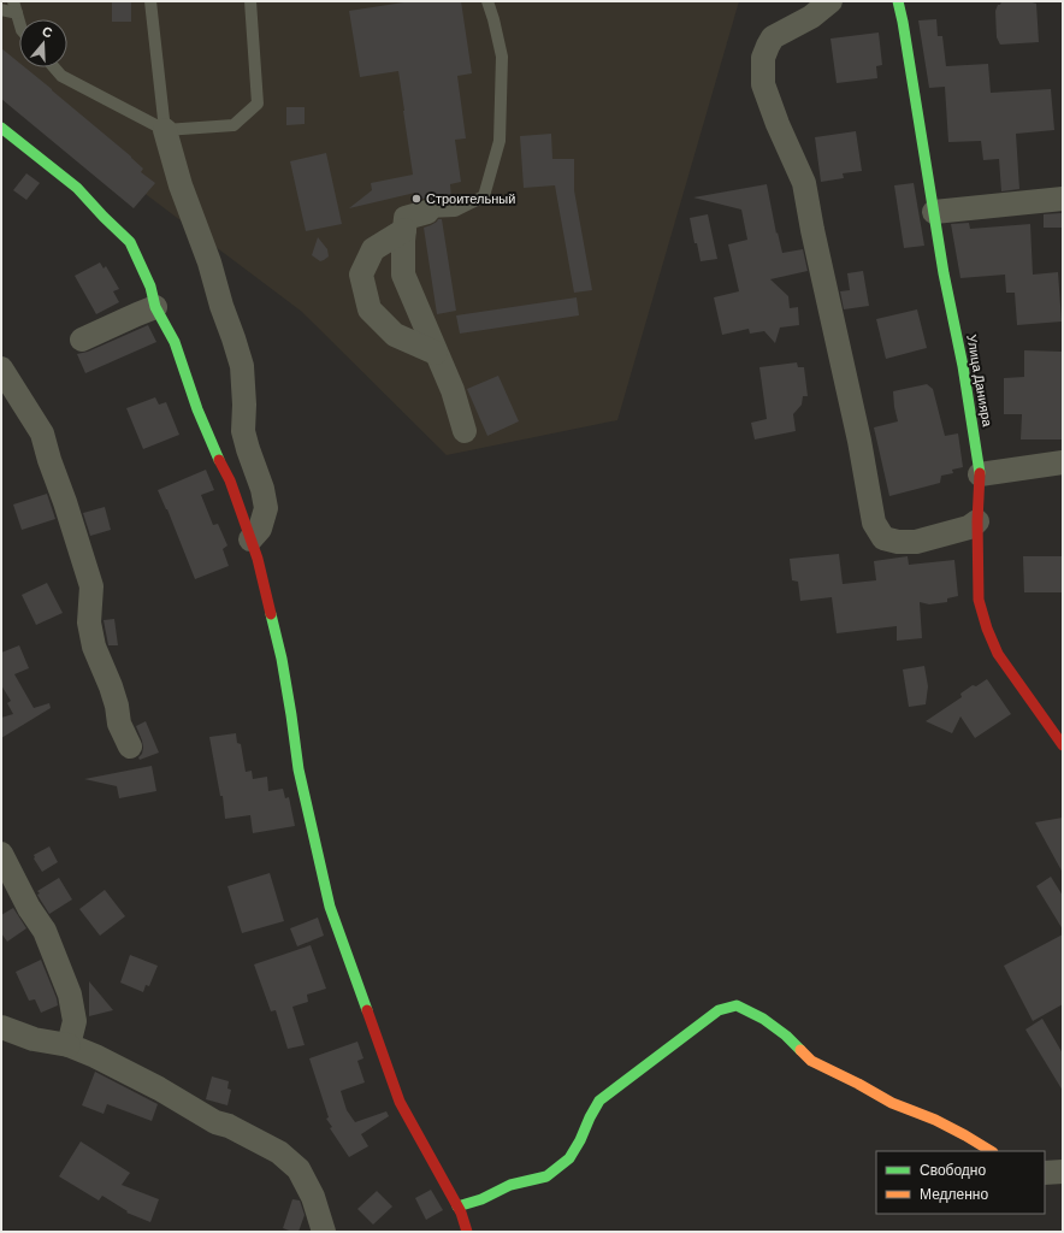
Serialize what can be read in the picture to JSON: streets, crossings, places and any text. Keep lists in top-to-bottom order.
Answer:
{
  "streets": {
    "street": ["Улица Данияра"]
  },
  "places": ["Строительный"],
  "legend": ["Свободно", "Медленно"],
  "north": "top"
}
